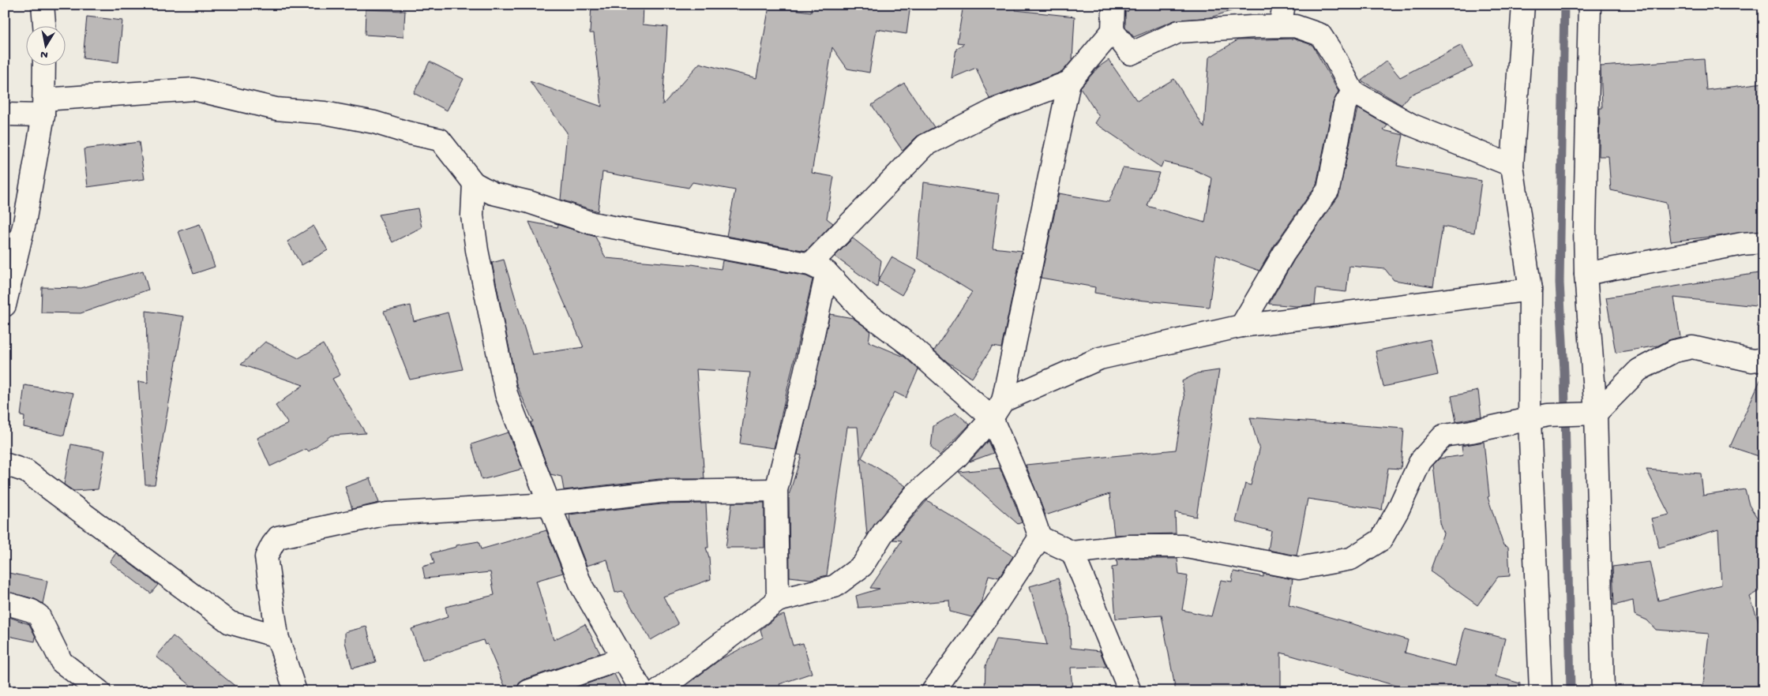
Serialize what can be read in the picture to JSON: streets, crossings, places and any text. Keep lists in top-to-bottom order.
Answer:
{
  "north": "bottom"
}
